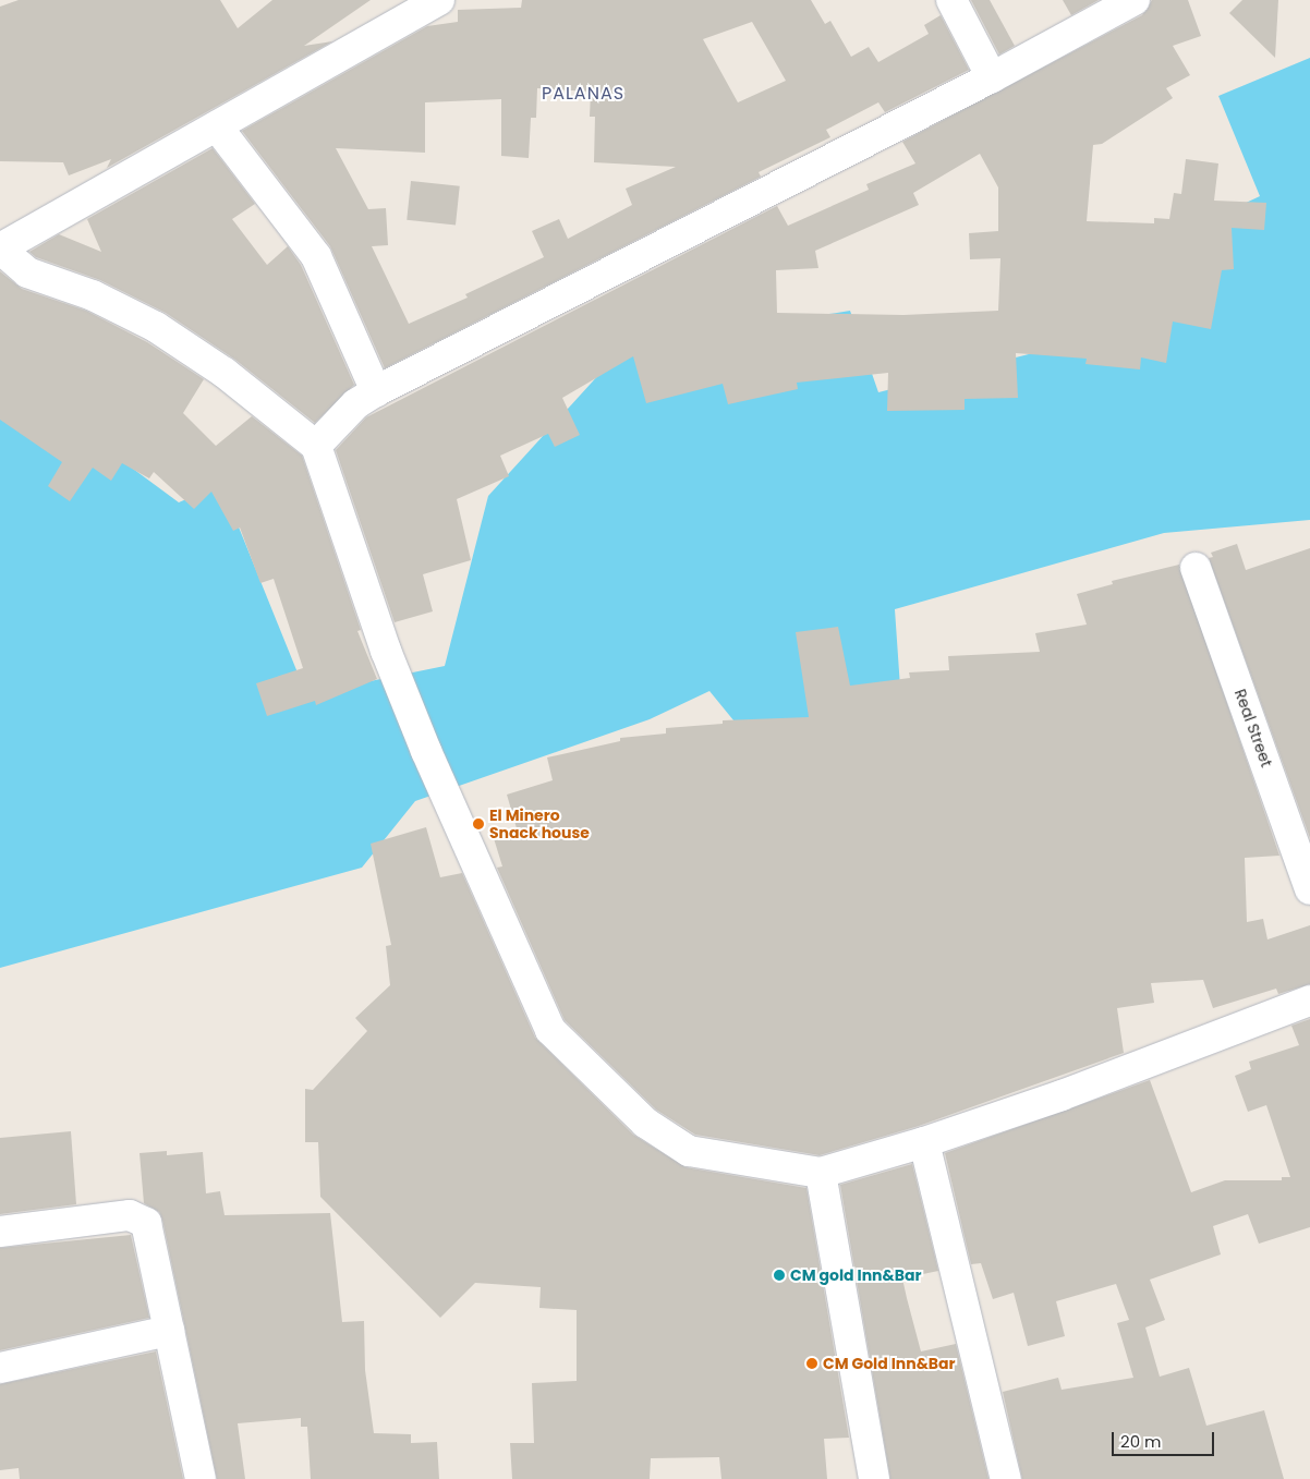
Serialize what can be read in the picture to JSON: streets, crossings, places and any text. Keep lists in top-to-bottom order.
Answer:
{
  "streets": {
    "street": ["Real Street"]
  },
  "districts": ["PALANAS"],
  "places": ["El Minero Snack house", "CM gold Inn&Bar", "CM Gold Inn&Bar"],
  "scale_bar": "20 m"
}
